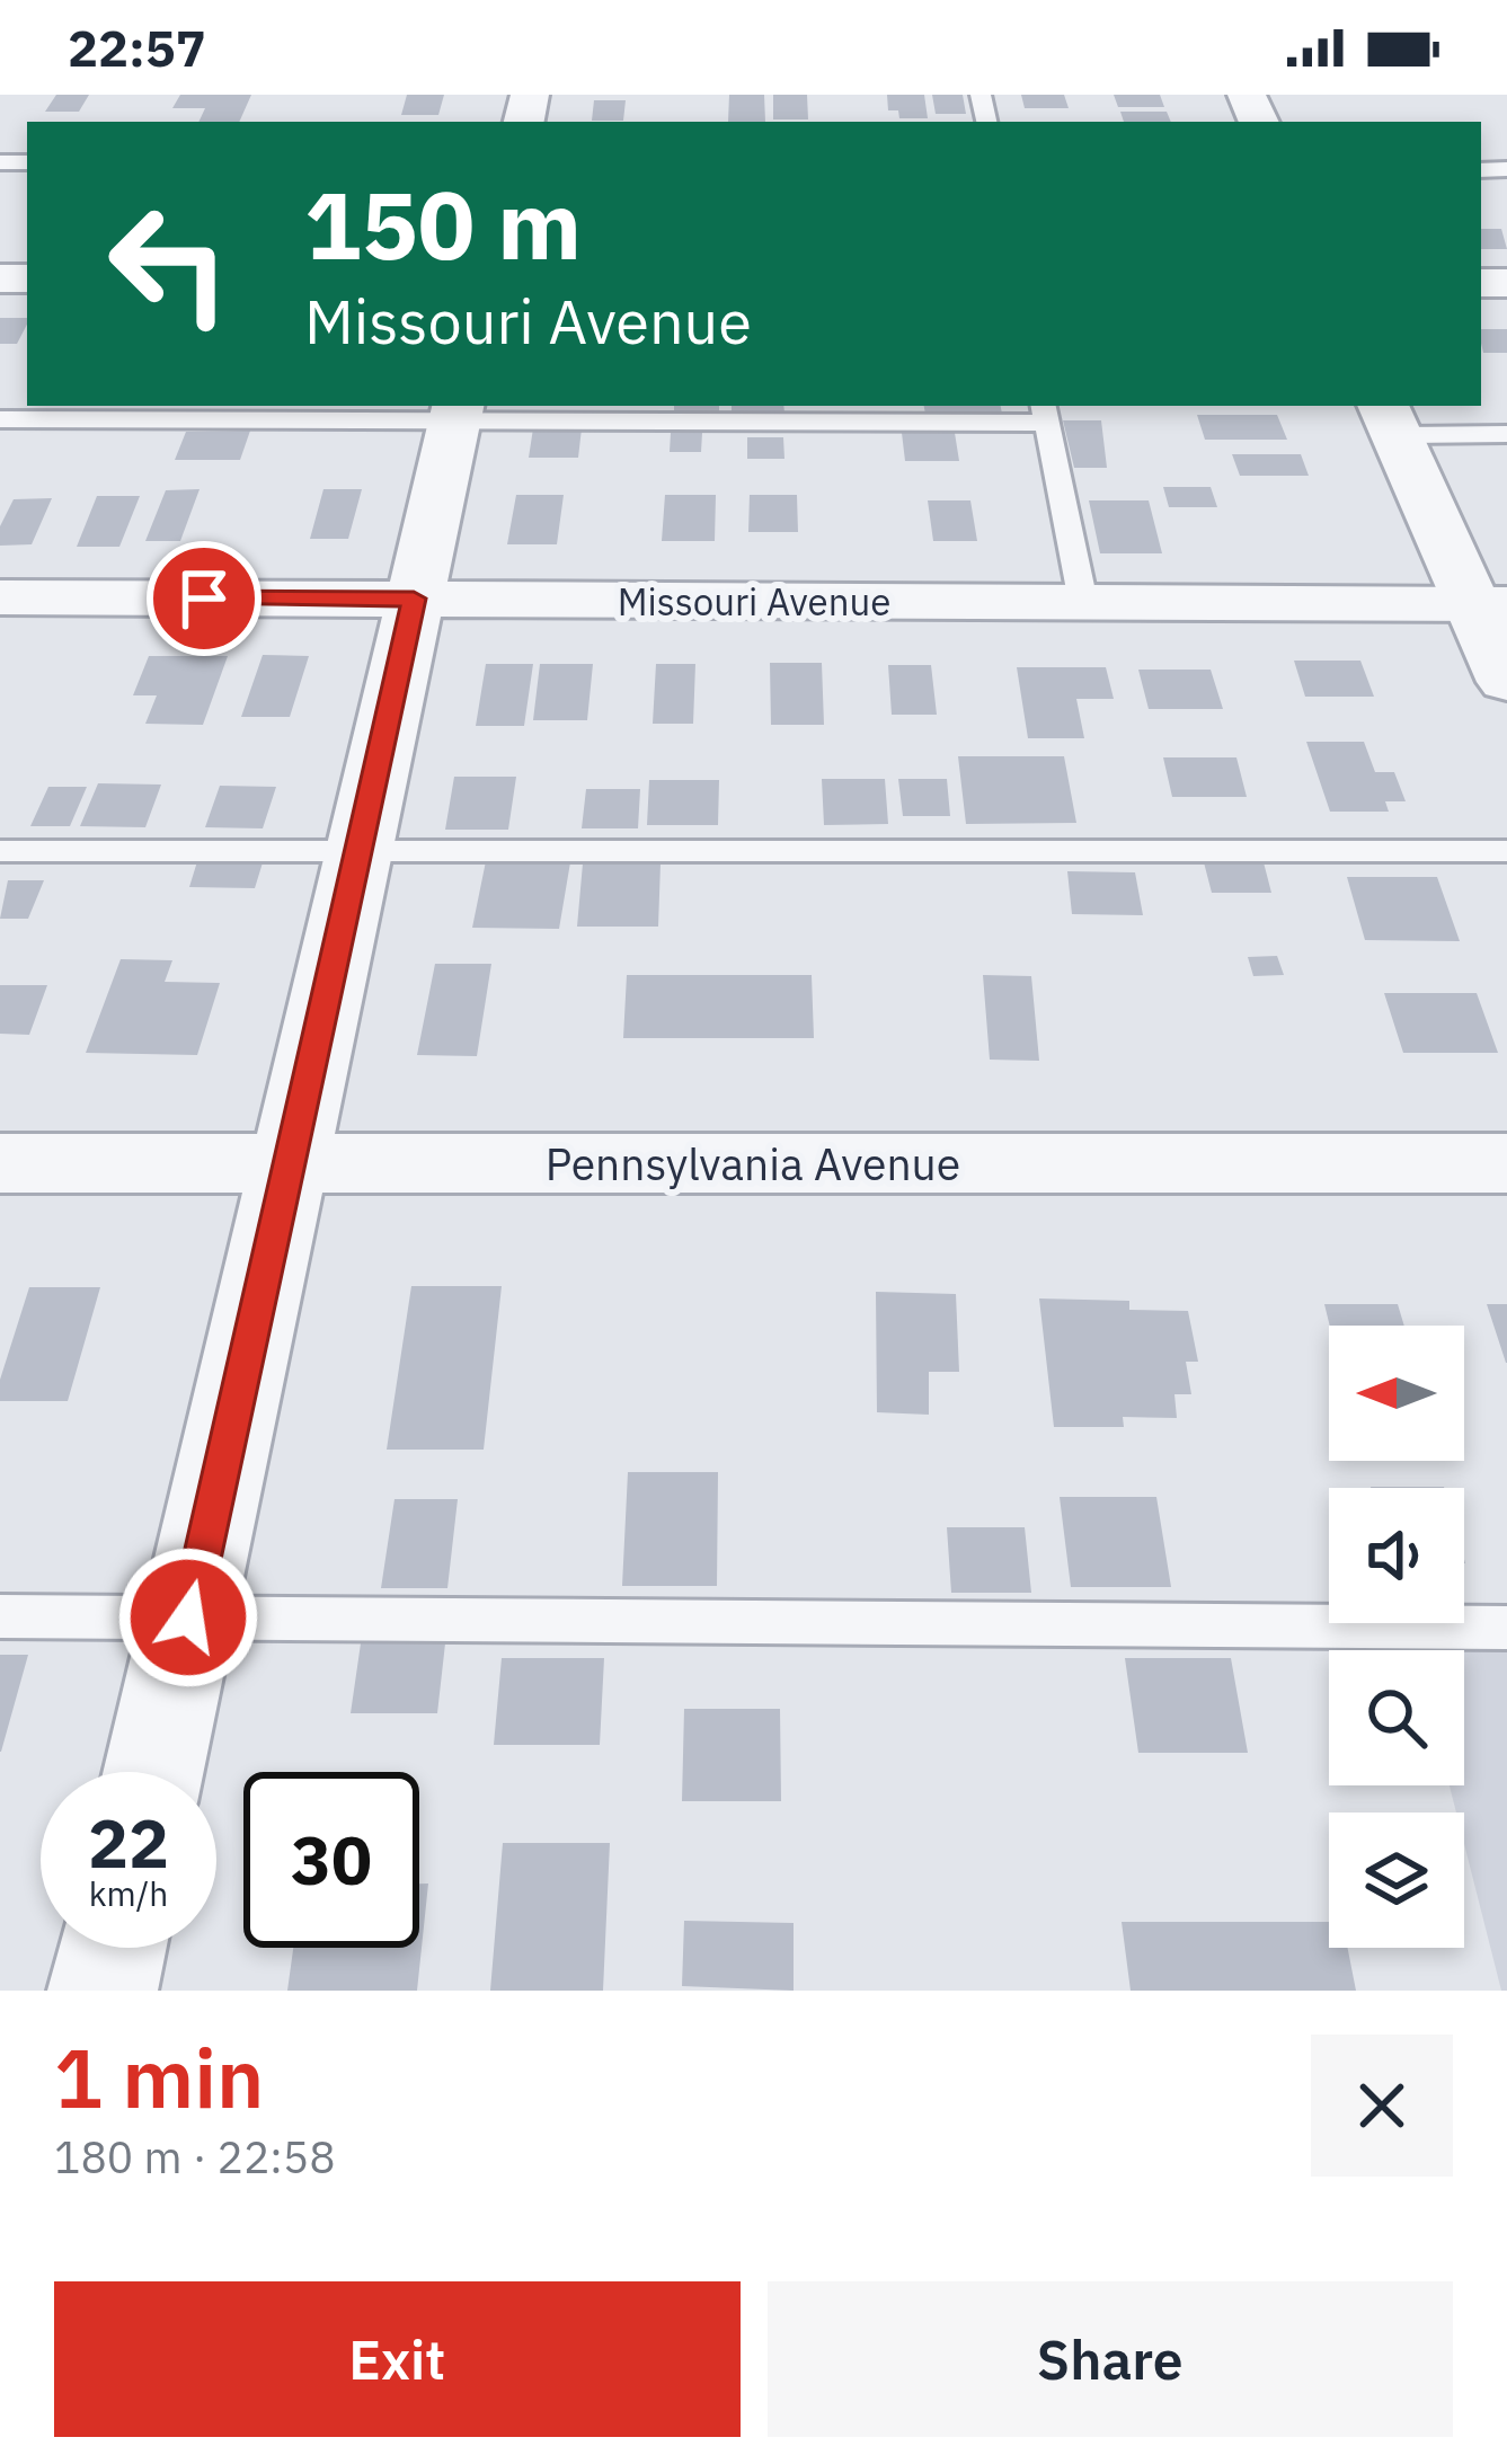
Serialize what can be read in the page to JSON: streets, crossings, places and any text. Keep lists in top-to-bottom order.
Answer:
{
  "streets": {
    "street": ["Missouri Avenue", "Pennsylvania Avenue"]
  },
  "north": "left",
  "page": {
    "status": "22:57",
    "turn": ["150 m", "Missouri Avenue"],
    "speed": "22 km/h",
    "limit": "30",
    "heading": ["1 min", "180 m · 22:58"],
    "buttons": ["Exit", "Share"]
  }
}
